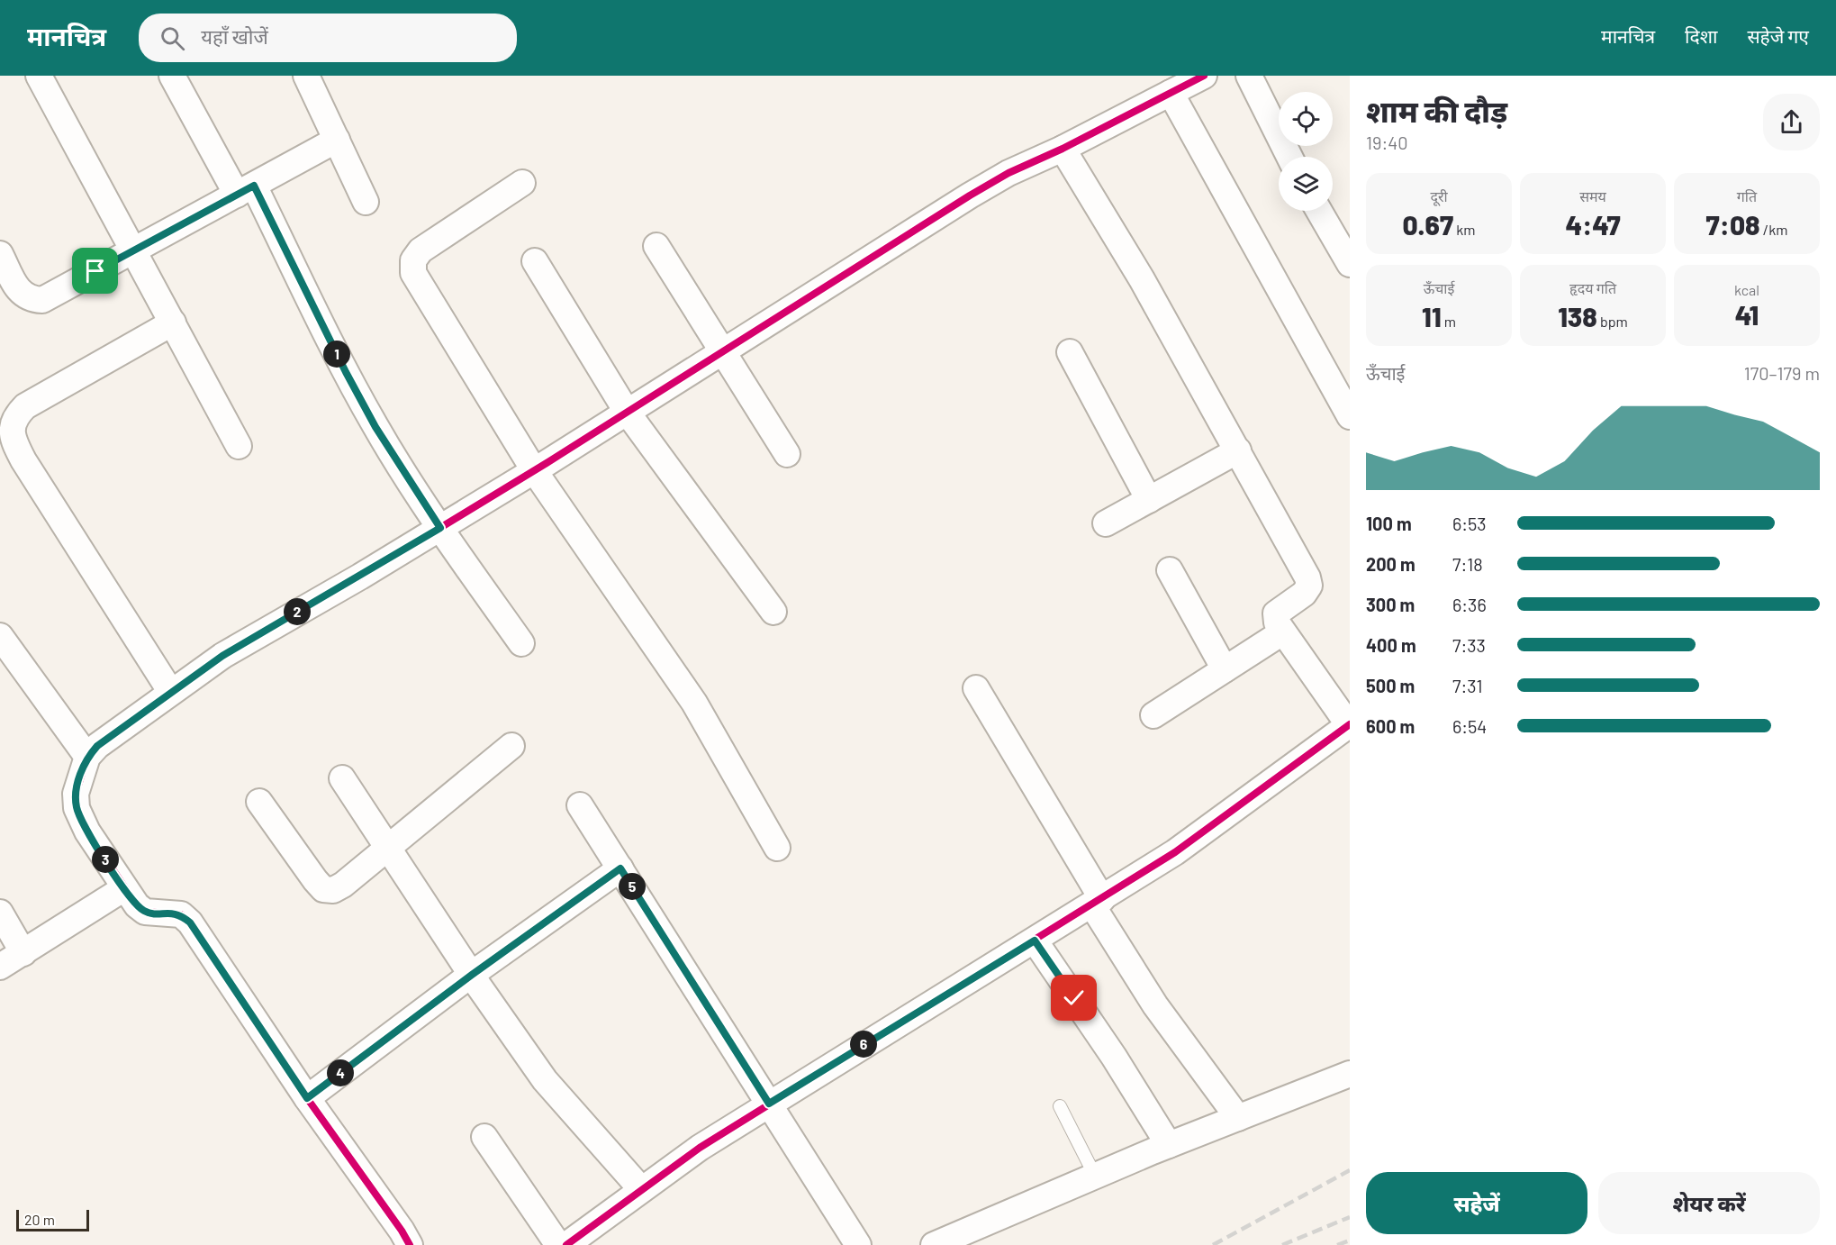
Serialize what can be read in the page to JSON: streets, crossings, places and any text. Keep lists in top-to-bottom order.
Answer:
{
  "scale_bar": "20 m",
  "page": {
    "header": "मानचित्र",
    "search": "यहाँ खोजें",
    "nav": ["मानचित्र", "दिशा", "सहेजे गए"],
    "heading": ["शाम की दौड़", "19:40"],
    "stats": [
      ["दूरी", "0.67 km"],
      ["समय", "4:47"],
      ["गति", "7:08 /km"],
      ["ऊँचाई", "11 m"],
      ["हृदय गति", "138 bpm"],
      ["kcal", "41"]
    ],
    "pins": [
      "1",
      "2",
      "3",
      "5",
      "6",
      "4"
    ],
    "chart": ["ऊँचाई", "170–179 m"],
    "list": [
      {
        "name": "100 m",
        "note": "6:53"
      },
      {
        "name": "200 m",
        "note": "7:18"
      },
      {
        "name": "300 m",
        "note": "6:36"
      },
      {
        "name": "400 m",
        "note": "7:33"
      },
      {
        "name": "500 m",
        "note": "7:31"
      },
      {
        "name": "600 m",
        "note": "6:54"
      }
    ],
    "buttons": ["सहेजें", "शेयर करें"],
    "scale": "20 m"
  }
}
